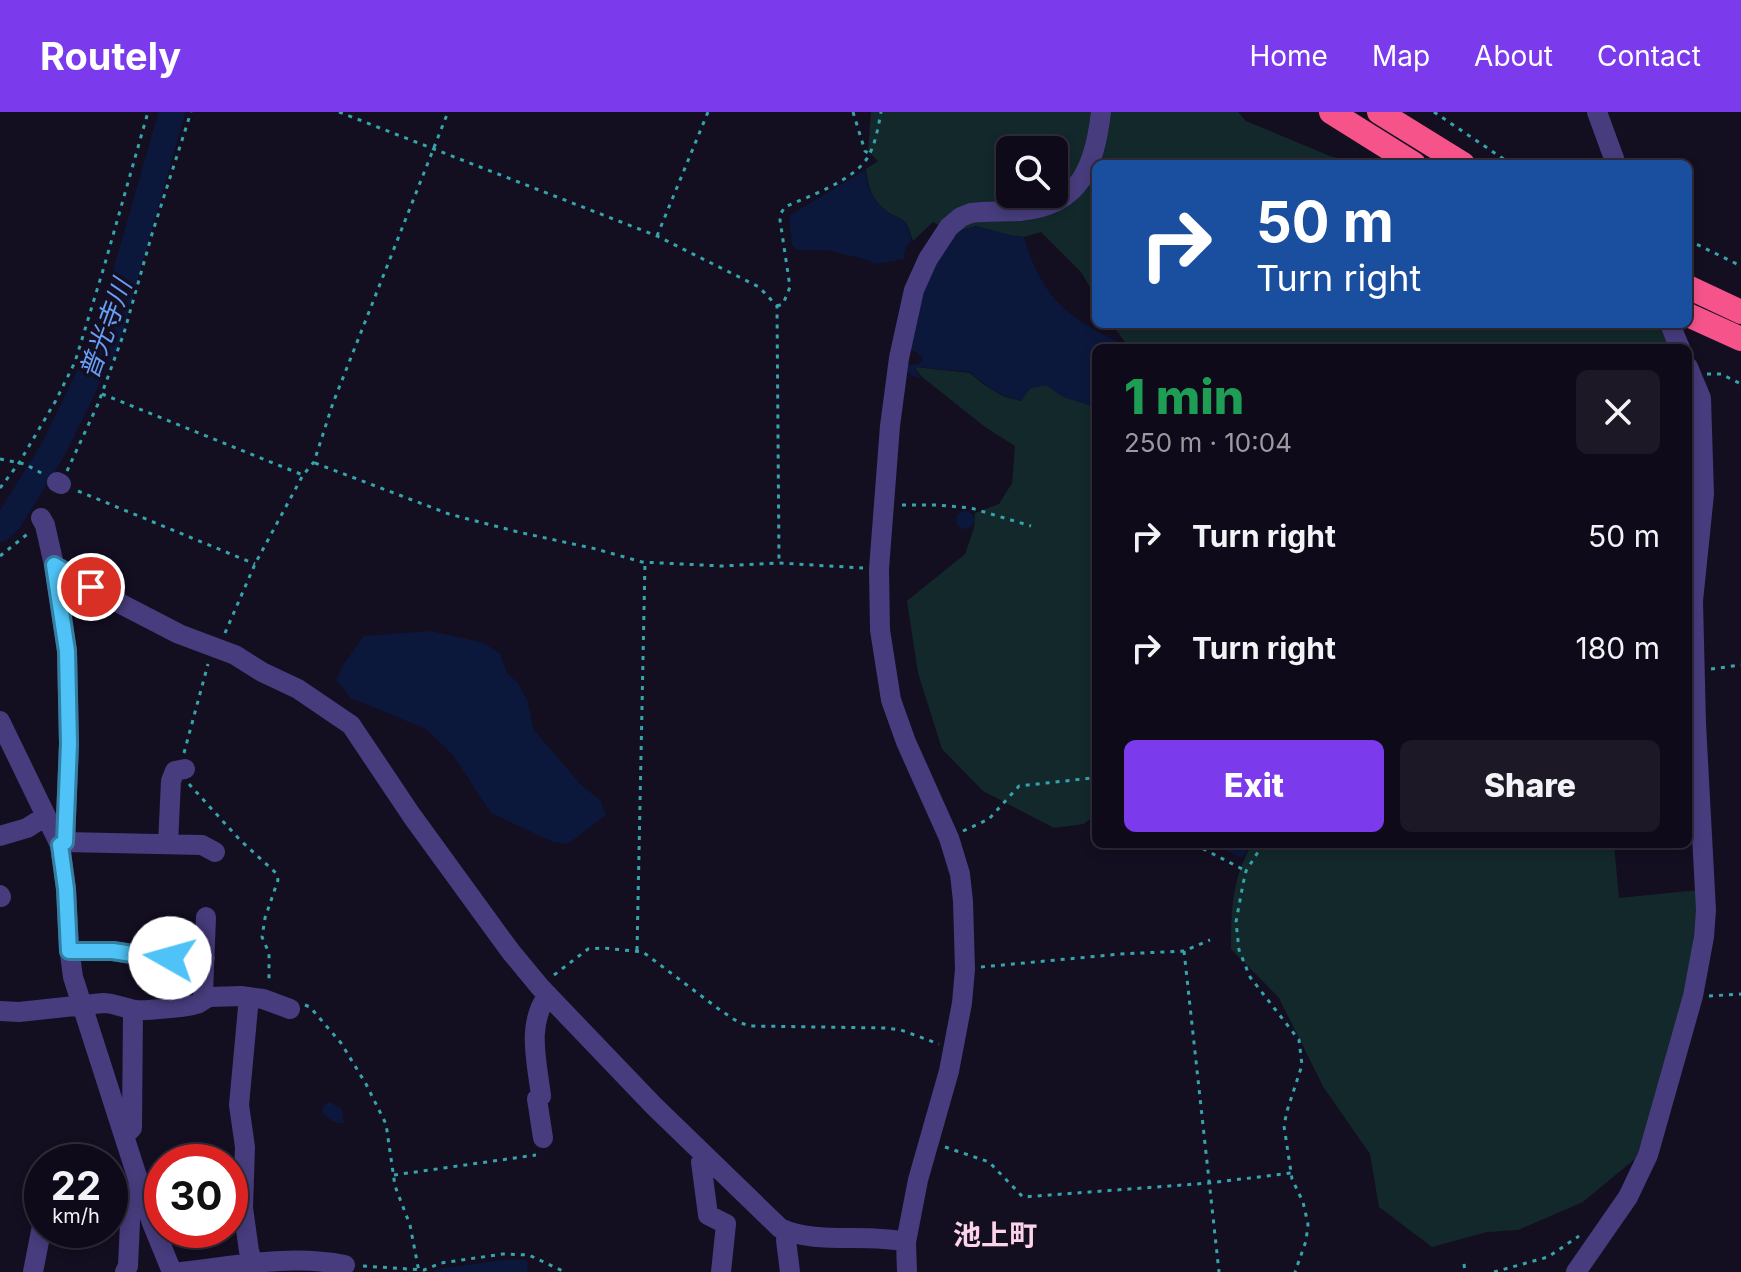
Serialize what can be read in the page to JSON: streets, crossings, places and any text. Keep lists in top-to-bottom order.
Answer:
{
  "districts": ["池上町"],
  "water": ["普光寺川"],
  "page": {
    "header": "Routely",
    "nav": [
      "Home",
      "Map",
      "About",
      "Contact"
    ],
    "turn": ["50 m", "Turn right"],
    "heading": ["1 min", "250 m · 10:04"],
    "list": [
      {
        "name": "Turn right",
        "value": "50 m"
      },
      {
        "name": "Turn right",
        "value": "180 m"
      }
    ],
    "buttons": ["Exit", "Share"],
    "speed": "22 km/h",
    "limit": "30"
  }
}
